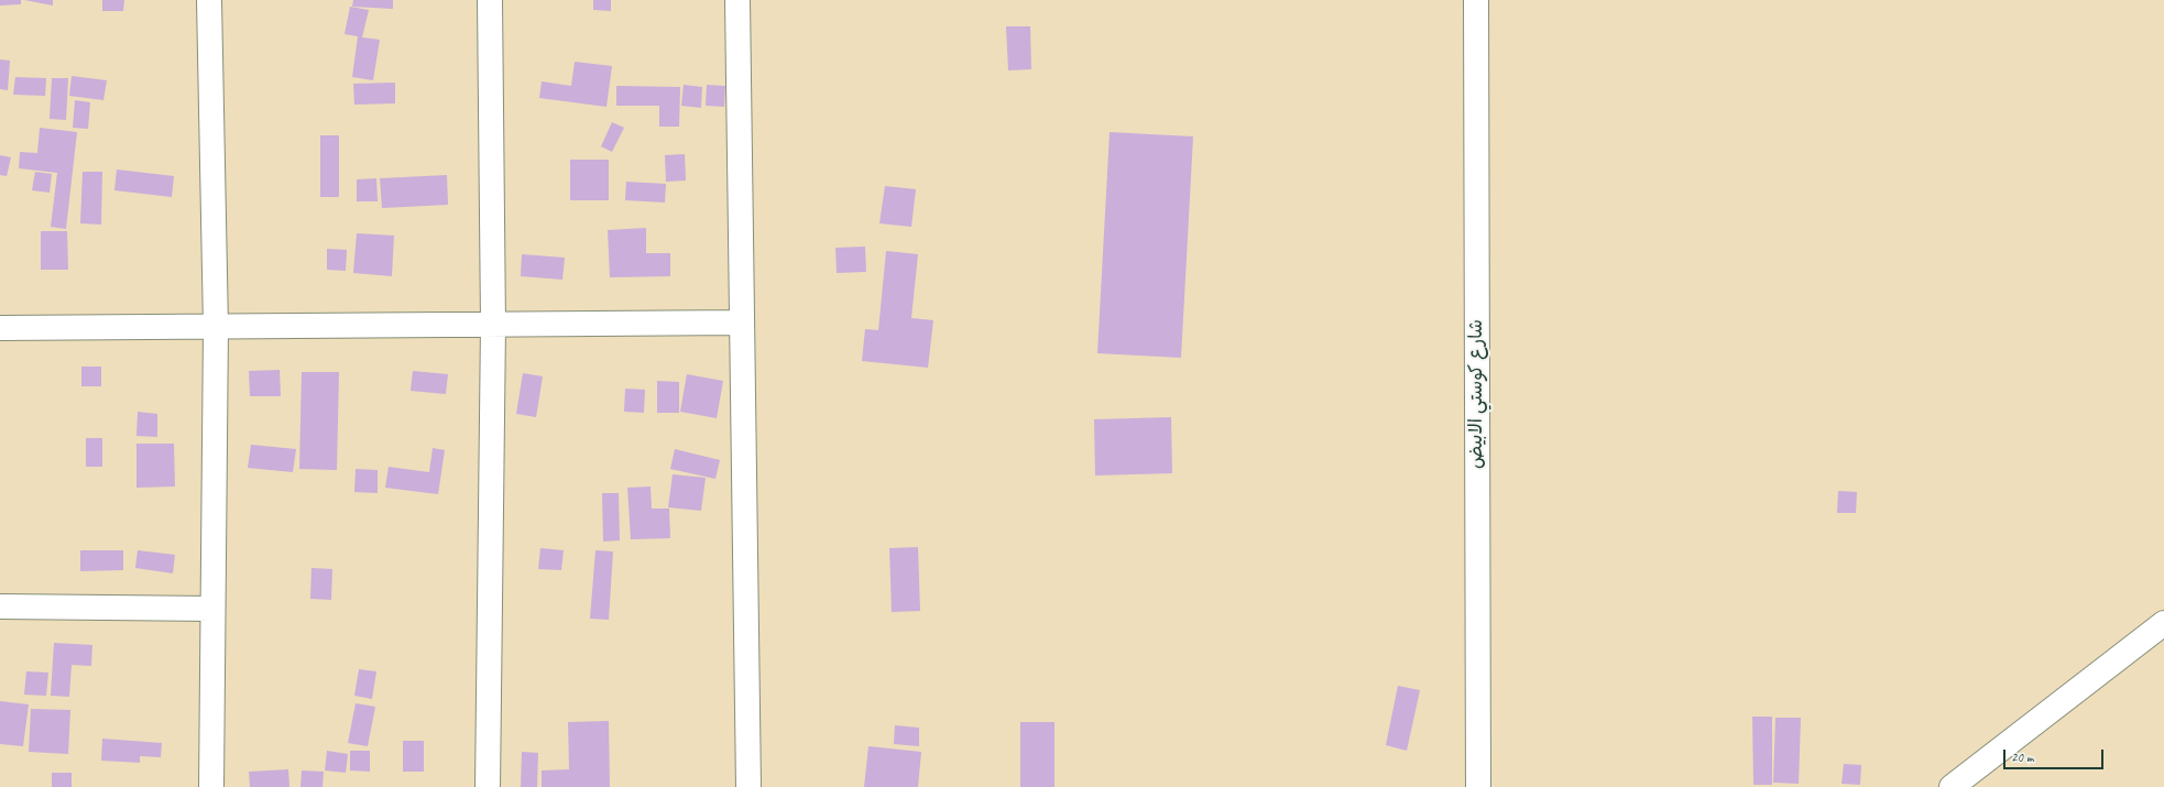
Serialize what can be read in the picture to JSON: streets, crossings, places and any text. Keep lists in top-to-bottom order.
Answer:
{
  "streets": {
    "main road": ["شارع كوستي الابيض"]
  },
  "scale_bar": "20 m"
}
